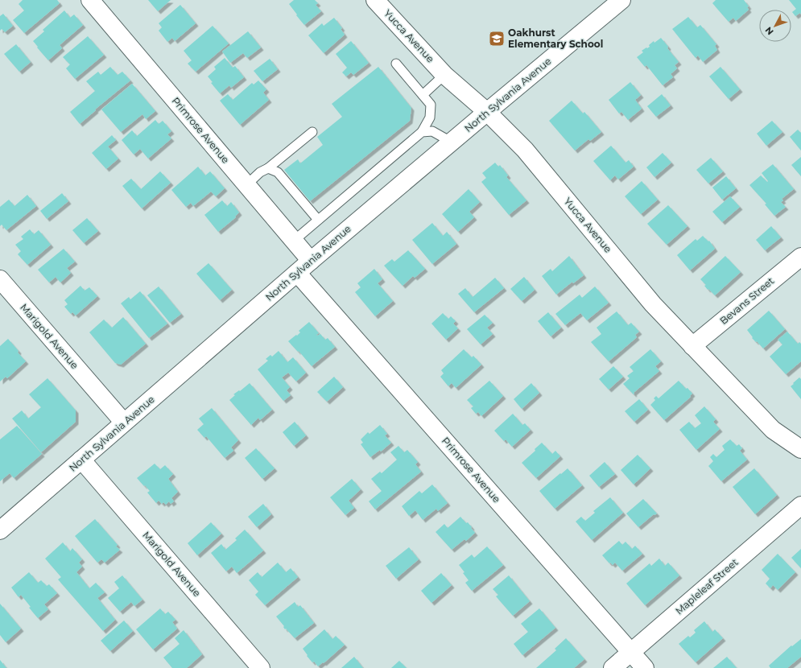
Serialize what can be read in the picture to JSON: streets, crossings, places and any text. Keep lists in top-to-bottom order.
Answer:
{
  "streets": {
    "street": [
      "Yucca Avenue",
      "North Sylvania Avenue",
      "Primrose Avenue",
      "Bevans Street",
      "Marigold Avenue",
      "Mapleleaf Street"
    ]
  },
  "crossings": [
    ["Yucca Avenue", "North Sylvania Avenue"],
    ["Yucca Avenue", "Bevans Street"],
    ["North Sylvania Avenue", "Primrose Avenue"],
    ["North Sylvania Avenue", "Marigold Avenue"],
    ["Primrose Avenue", "Mapleleaf Street"]
  ],
  "places": {
    "school or university": ["Oakhurst Elementary School"]
  },
  "north": "bottom left"
}
